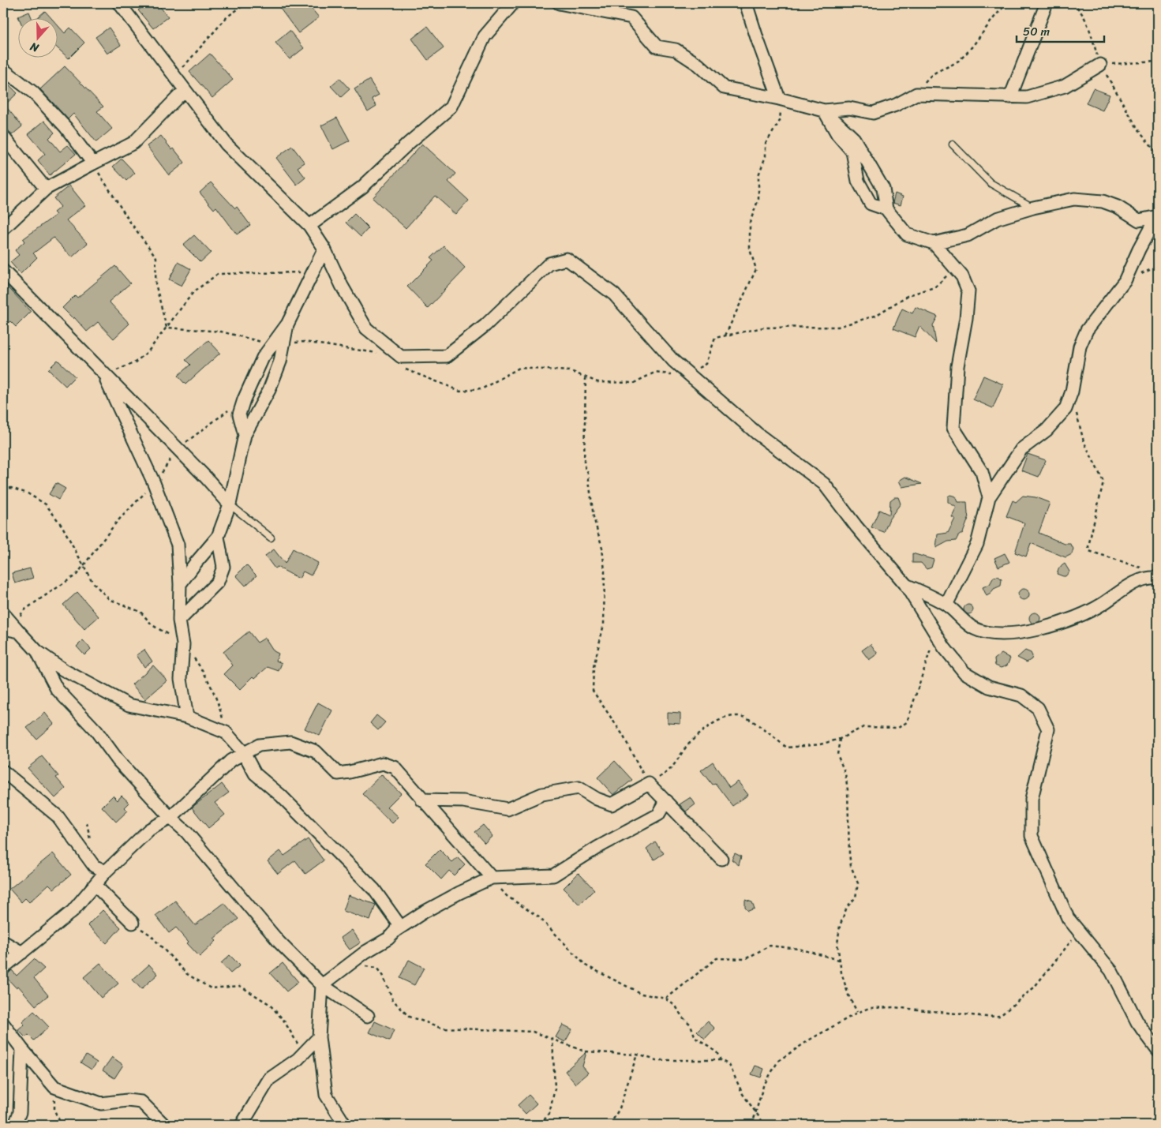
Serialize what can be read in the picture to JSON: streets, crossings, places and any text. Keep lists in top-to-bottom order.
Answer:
{
  "scale_bar": "50 m",
  "north": "bottom"
}
